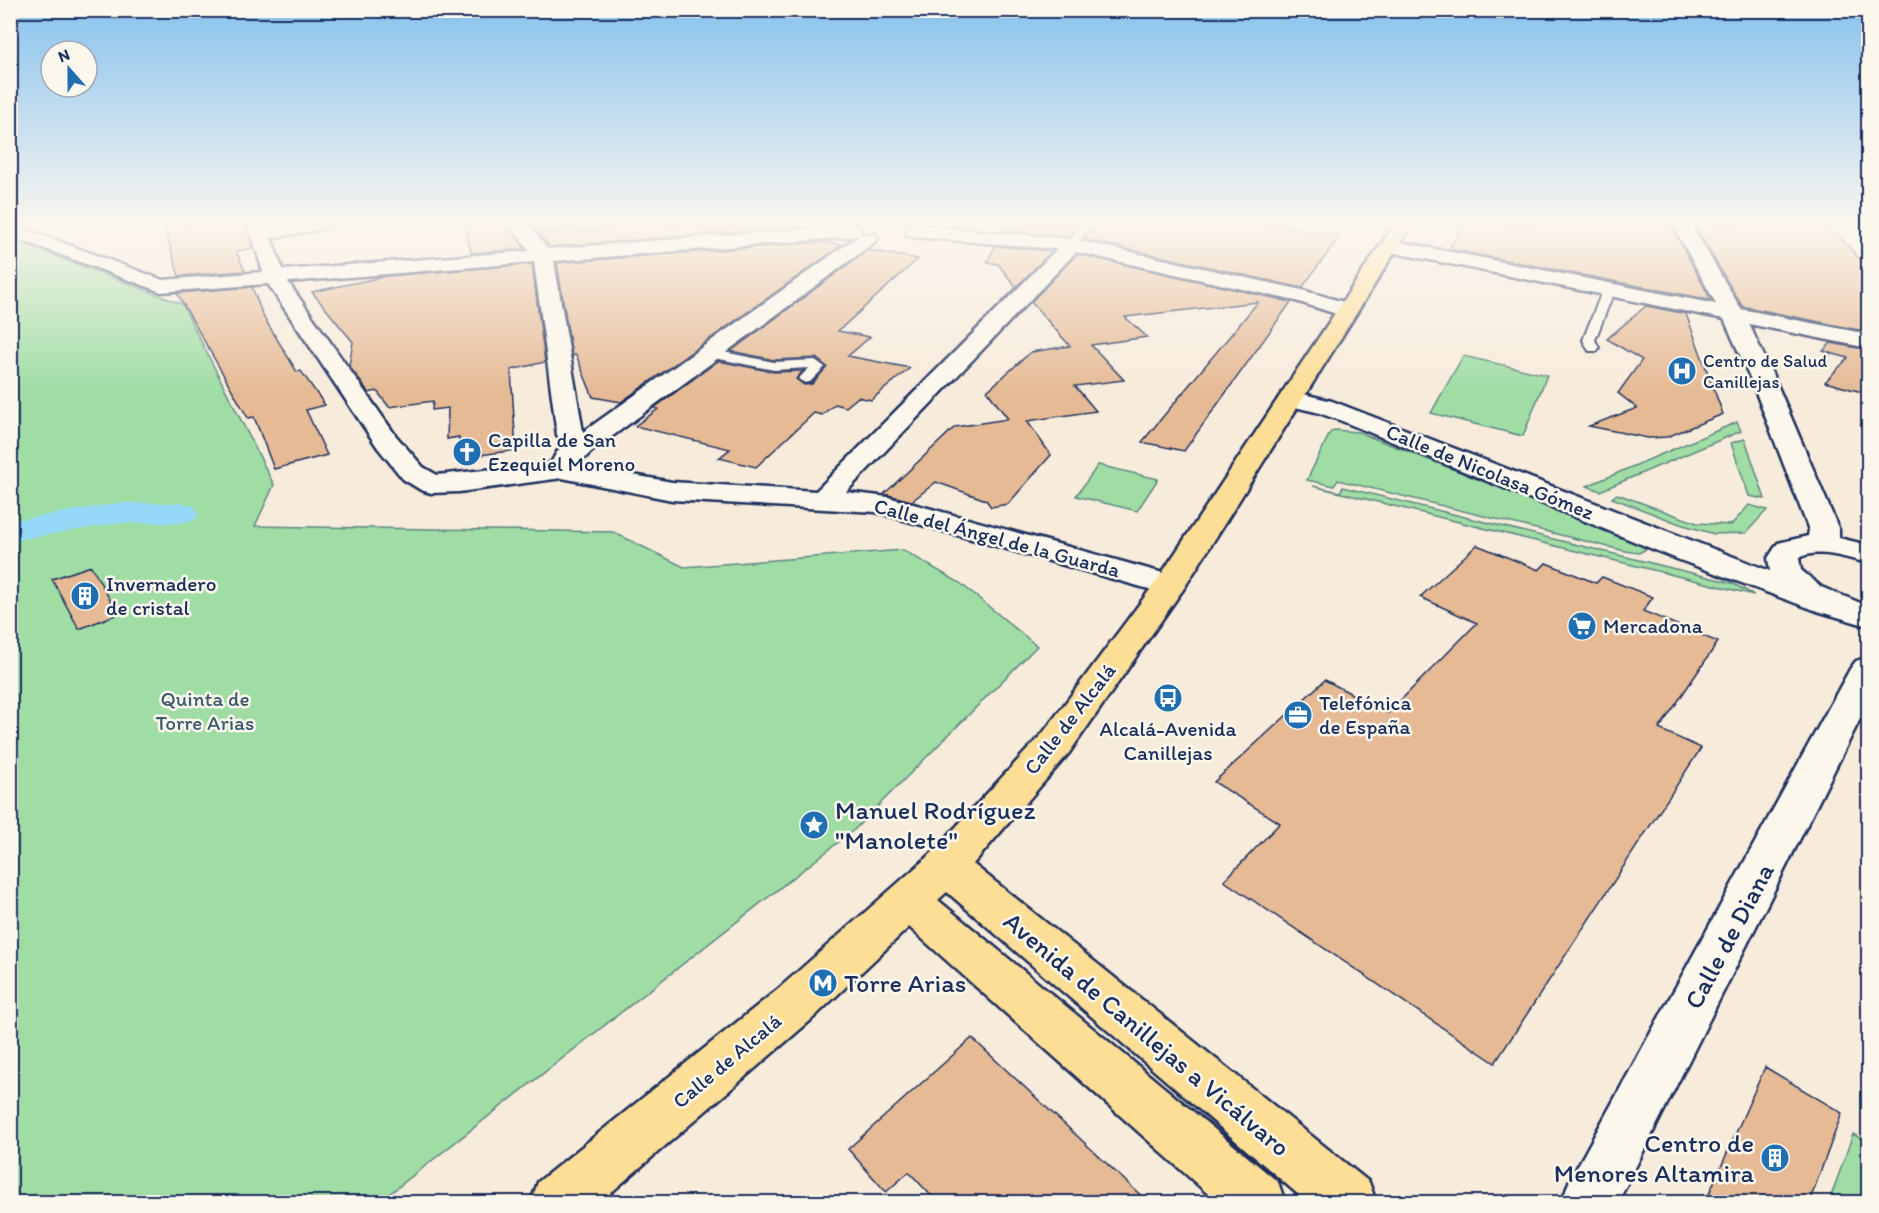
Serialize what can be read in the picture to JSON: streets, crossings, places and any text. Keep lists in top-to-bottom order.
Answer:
{
  "streets": {
    "main road": ["Calle de Alcalá", "Avenida de Canillejas a Vicálvaro"],
    "street": ["Calle de Nicolasa Gómez", "Calle del Ángel de la Guarda", "Calle de Diana"]
  },
  "crossings": [
    ["Calle de Nicolasa Gómez", "Calle de Alcalá"],
    ["Calle del Ángel de la Guarda", "Calle de Alcalá"],
    ["Calle de Alcalá", "Avenida de Canillejas a Vicálvaro"]
  ],
  "parks": ["Quinta de Torre Arias"],
  "places": {
    "hospital": ["Centro de Salud Canillejas"],
    "church": ["Capilla de San Ezequiel Moreno"],
    "building": ["Invernadero de cristal", "Centro de Menores Altamira"],
    "supermarket": ["Mercadona"],
    "bus stop": ["Alcalá-Avenida Canillejas"],
    "office": ["Telefónica de España"],
    "place": ["Manuel Rodríguez \"Manolete\""],
    "metro station": ["Torre Arias"]
  },
  "north": "top"
}
